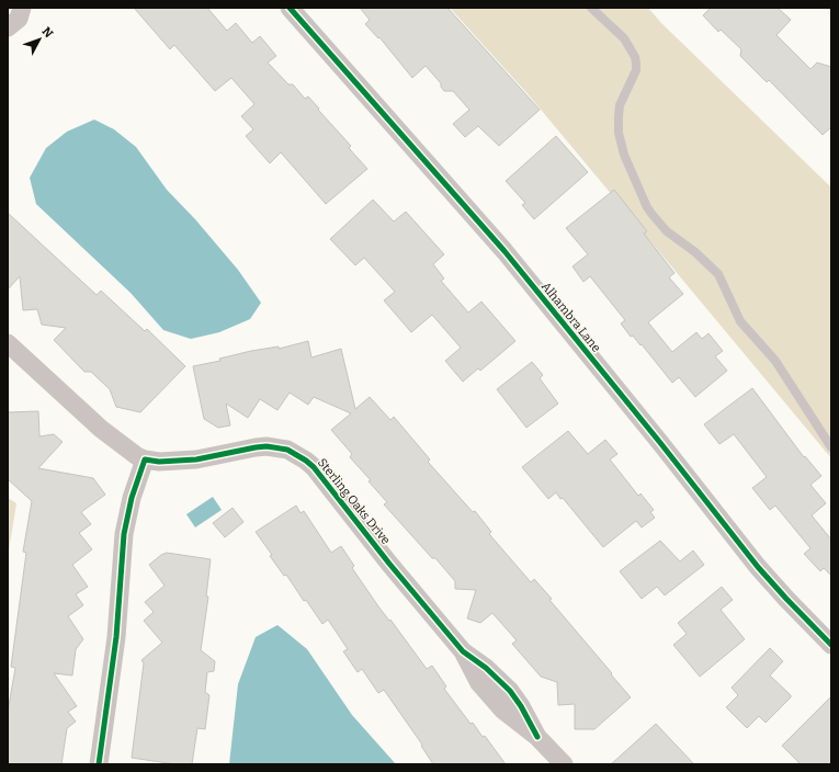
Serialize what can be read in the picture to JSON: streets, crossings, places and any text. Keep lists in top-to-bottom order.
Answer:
{
  "streets": {
    "street": ["Alhambra Lane", "Sterling Oaks Drive"]
  },
  "north": "top right"
}
